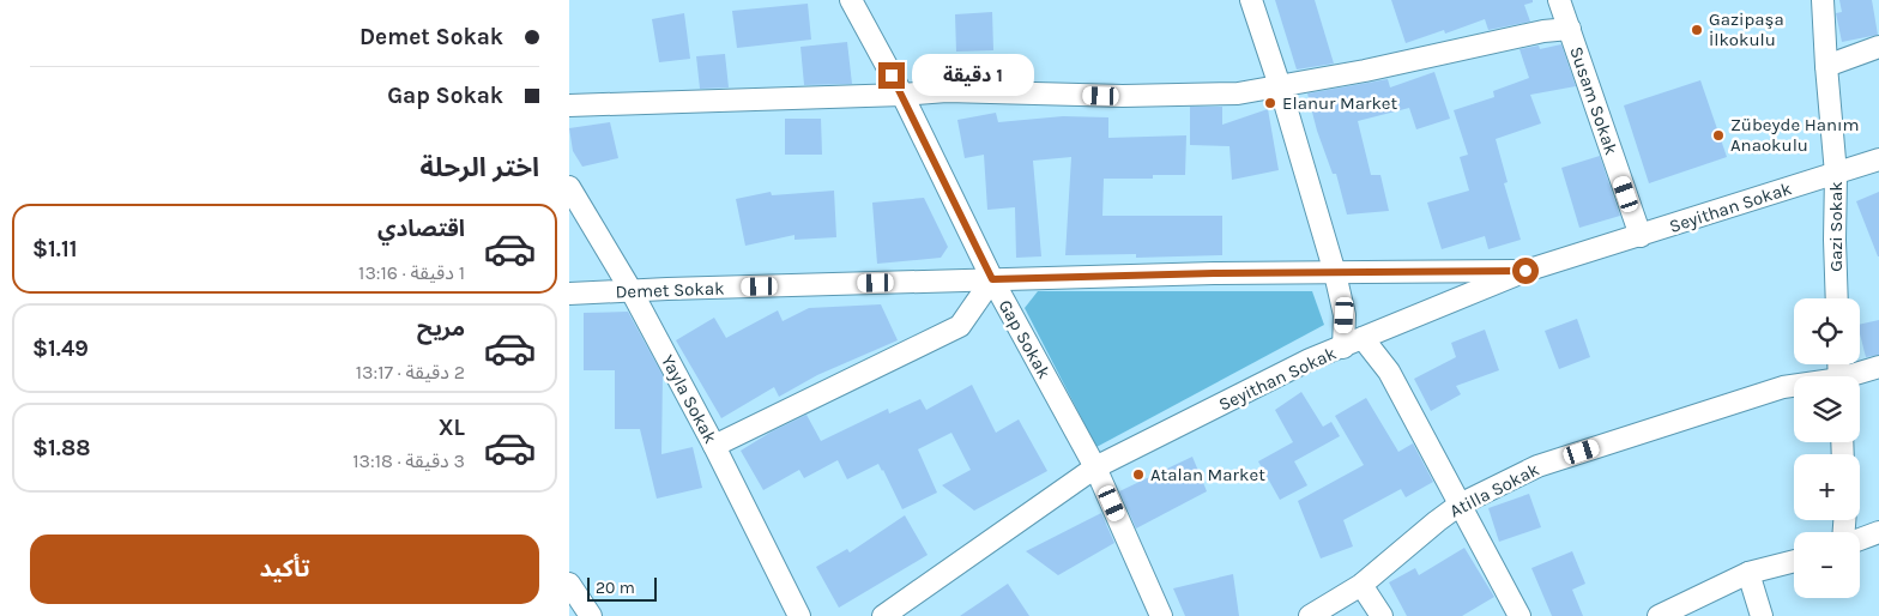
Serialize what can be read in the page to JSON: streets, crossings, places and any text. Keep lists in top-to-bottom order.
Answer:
{
  "streets": {
    "street": [
      "Susam Sokak",
      "Seyithan Sokak",
      "Gazi Sokak",
      "Demet Sokak",
      "Gap Sokak",
      "Yayla Sokak",
      "Atilla Sokak"
    ]
  },
  "crossings": [
    ["Susam Sokak", "Seyithan Sokak"],
    ["Seyithan Sokak", "Gazi Sokak"],
    ["Seyithan Sokak", "Demet Sokak"],
    ["Seyithan Sokak", "Gap Sokak"],
    ["Demet Sokak", "Gap Sokak"],
    ["Demet Sokak", "Yayla Sokak"]
  ],
  "places": [
    "Gazipaşa İlkokulu",
    "Elanur Market",
    "Zübeyde Hanım Anaokulu",
    "Atalan Market"
  ],
  "scale_bar": "20 m",
  "page": {
    "banner": ["Demet Sokak", "Gap Sokak"],
    "bubble": "1 دقيقة",
    "heading": "اختر الرحلة",
    "list": [
      {
        "name": "اقتصادي",
        "note": "1 دقيقة · 13:16",
        "value": "$1.11"
      },
      {
        "name": "مريح",
        "note": "2 دقيقة · 13:17",
        "value": "$1.49"
      },
      {
        "name": "XL",
        "note": "3 دقيقة · 13:18",
        "value": "$1.88"
      }
    ],
    "map_buttons": ["+", "−"],
    "buttons": "تأكيد",
    "scale": "20 m"
  }
}
